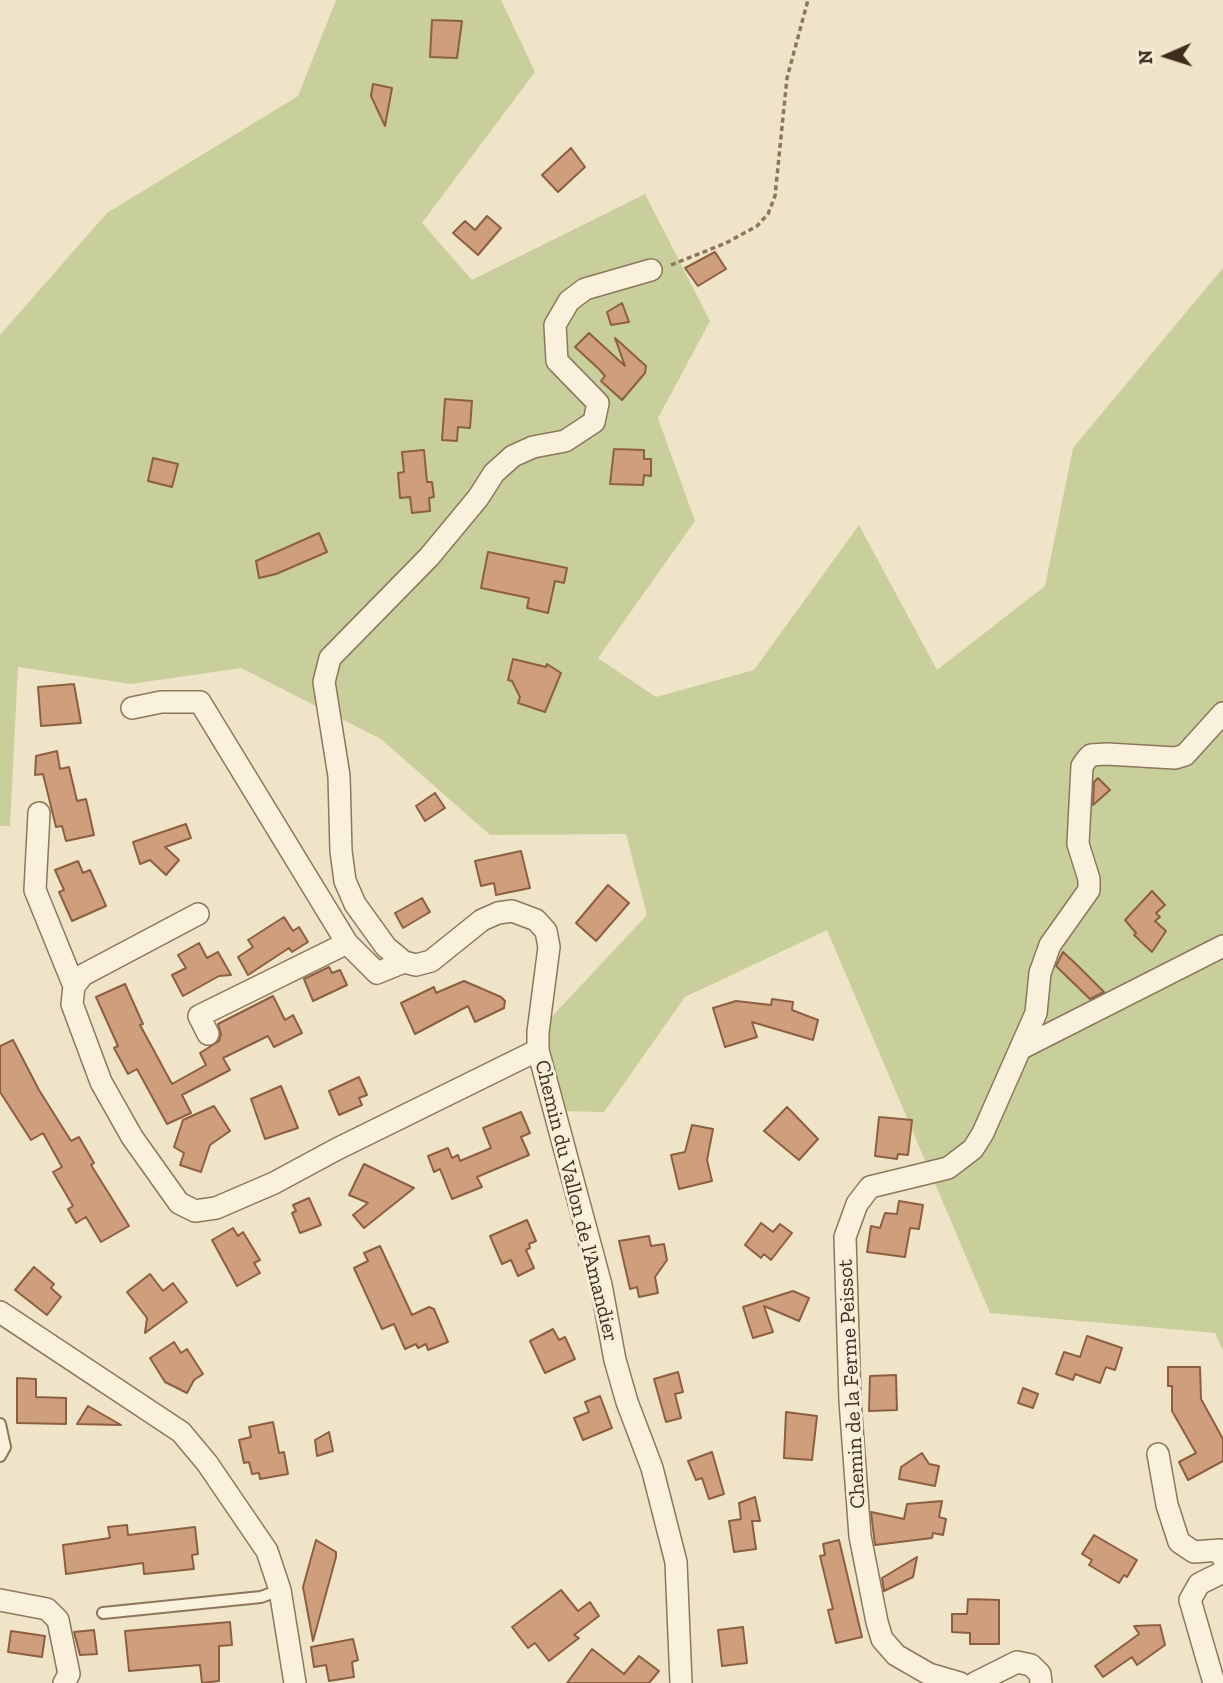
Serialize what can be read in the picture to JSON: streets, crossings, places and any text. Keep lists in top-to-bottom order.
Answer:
{
  "streets": {
    "street": ["Chemin du Vallon de l'Amandier", "Chemin de la Ferme Peissot"]
  },
  "north": "left"
}
